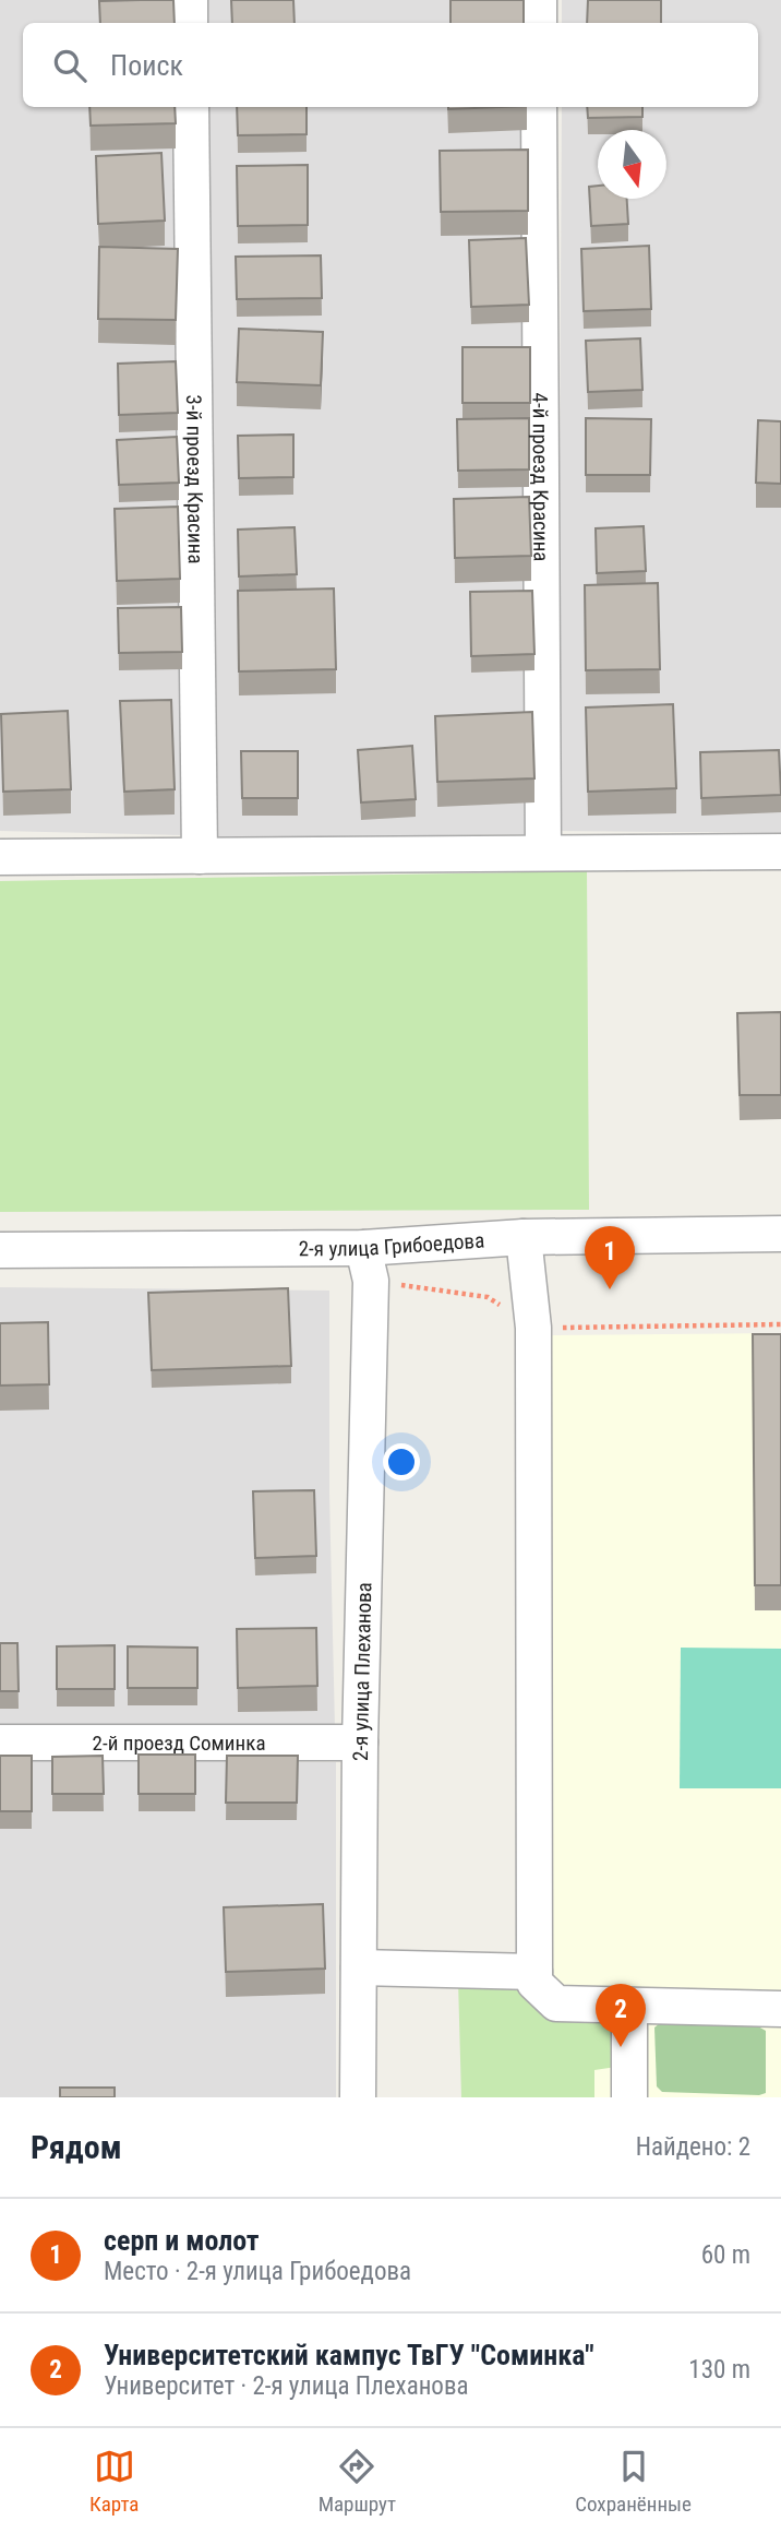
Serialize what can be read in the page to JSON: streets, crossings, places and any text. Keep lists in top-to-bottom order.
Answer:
{
  "streets": {
    "street": [
      "4-й проезд Красина",
      "3-й проезд Красина",
      "2-я улица Грибоедова",
      "2-я улица Плеханова",
      "2-й проезд Соминка"
    ]
  },
  "crossings": [
    ["2-я улица Грибоедова", "2-я улица Плеханова"],
    ["2-я улица Плеханова", "2-й проезд Соминка"]
  ],
  "north": "bottom",
  "page": {
    "search": "Поиск",
    "pins": ["1", "2"],
    "heading": ["Рядом", "Найдено: 2"],
    "list": [
      {
        "mark": "1",
        "name": "серп и молот",
        "note": "Место · 2-я улица Грибоедова",
        "value": "60 m"
      },
      {
        "mark": "2",
        "name": "Университетский кампус ТвГУ \"Соминка\"",
        "note": "Университет · 2-я улица Плеханова",
        "value": "130 m"
      }
    ],
    "nav": ["Карта", "Маршрут", "Сохранённые"]
  }
}
